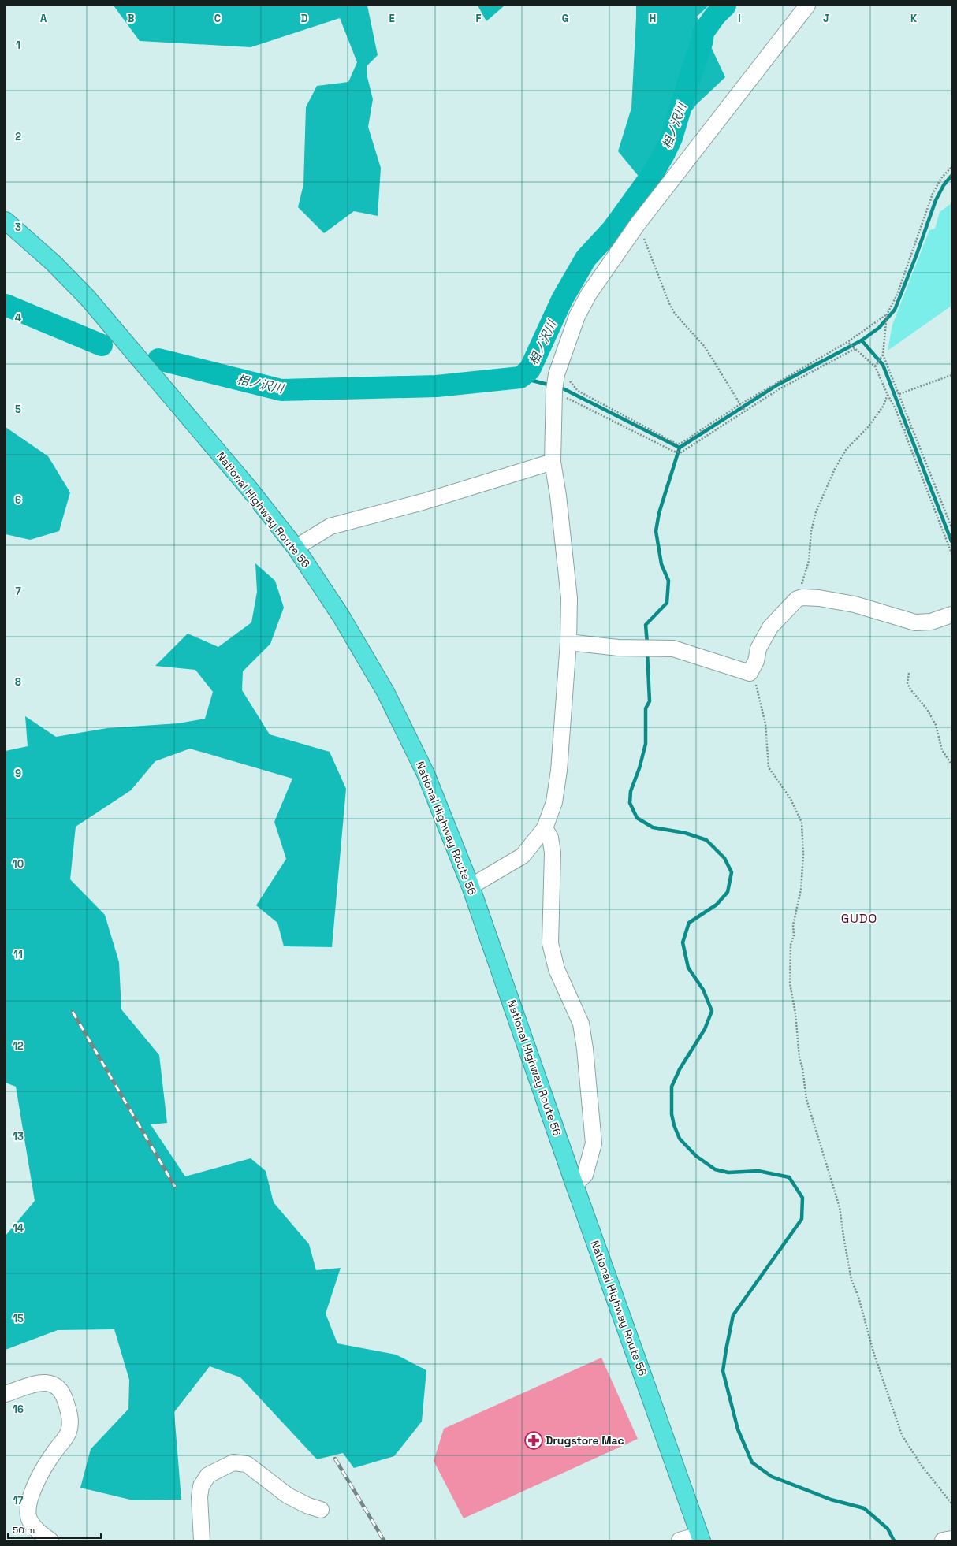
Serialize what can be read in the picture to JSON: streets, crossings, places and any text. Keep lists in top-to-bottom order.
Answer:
{
  "streets": {
    "highway": ["National Highway Route 56"]
  },
  "districts": ["GUDO"],
  "water": ["相ノ沢川"],
  "places": {
    "pharmacy": ["Drugstore Mac"]
  },
  "scale_bar": "50 m",
  "grid": {
    "columns": [
      "A",
      "B",
      "C",
      "D",
      "E",
      "F",
      "G",
      "H",
      "I",
      "J",
      "K"
    ],
    "rows": [
      "1",
      "2",
      "3",
      "4",
      "5",
      "6",
      "7",
      "8",
      "9",
      "10",
      "11",
      "12",
      "13",
      "14",
      "15",
      "16",
      "17"
    ]
  }
}
